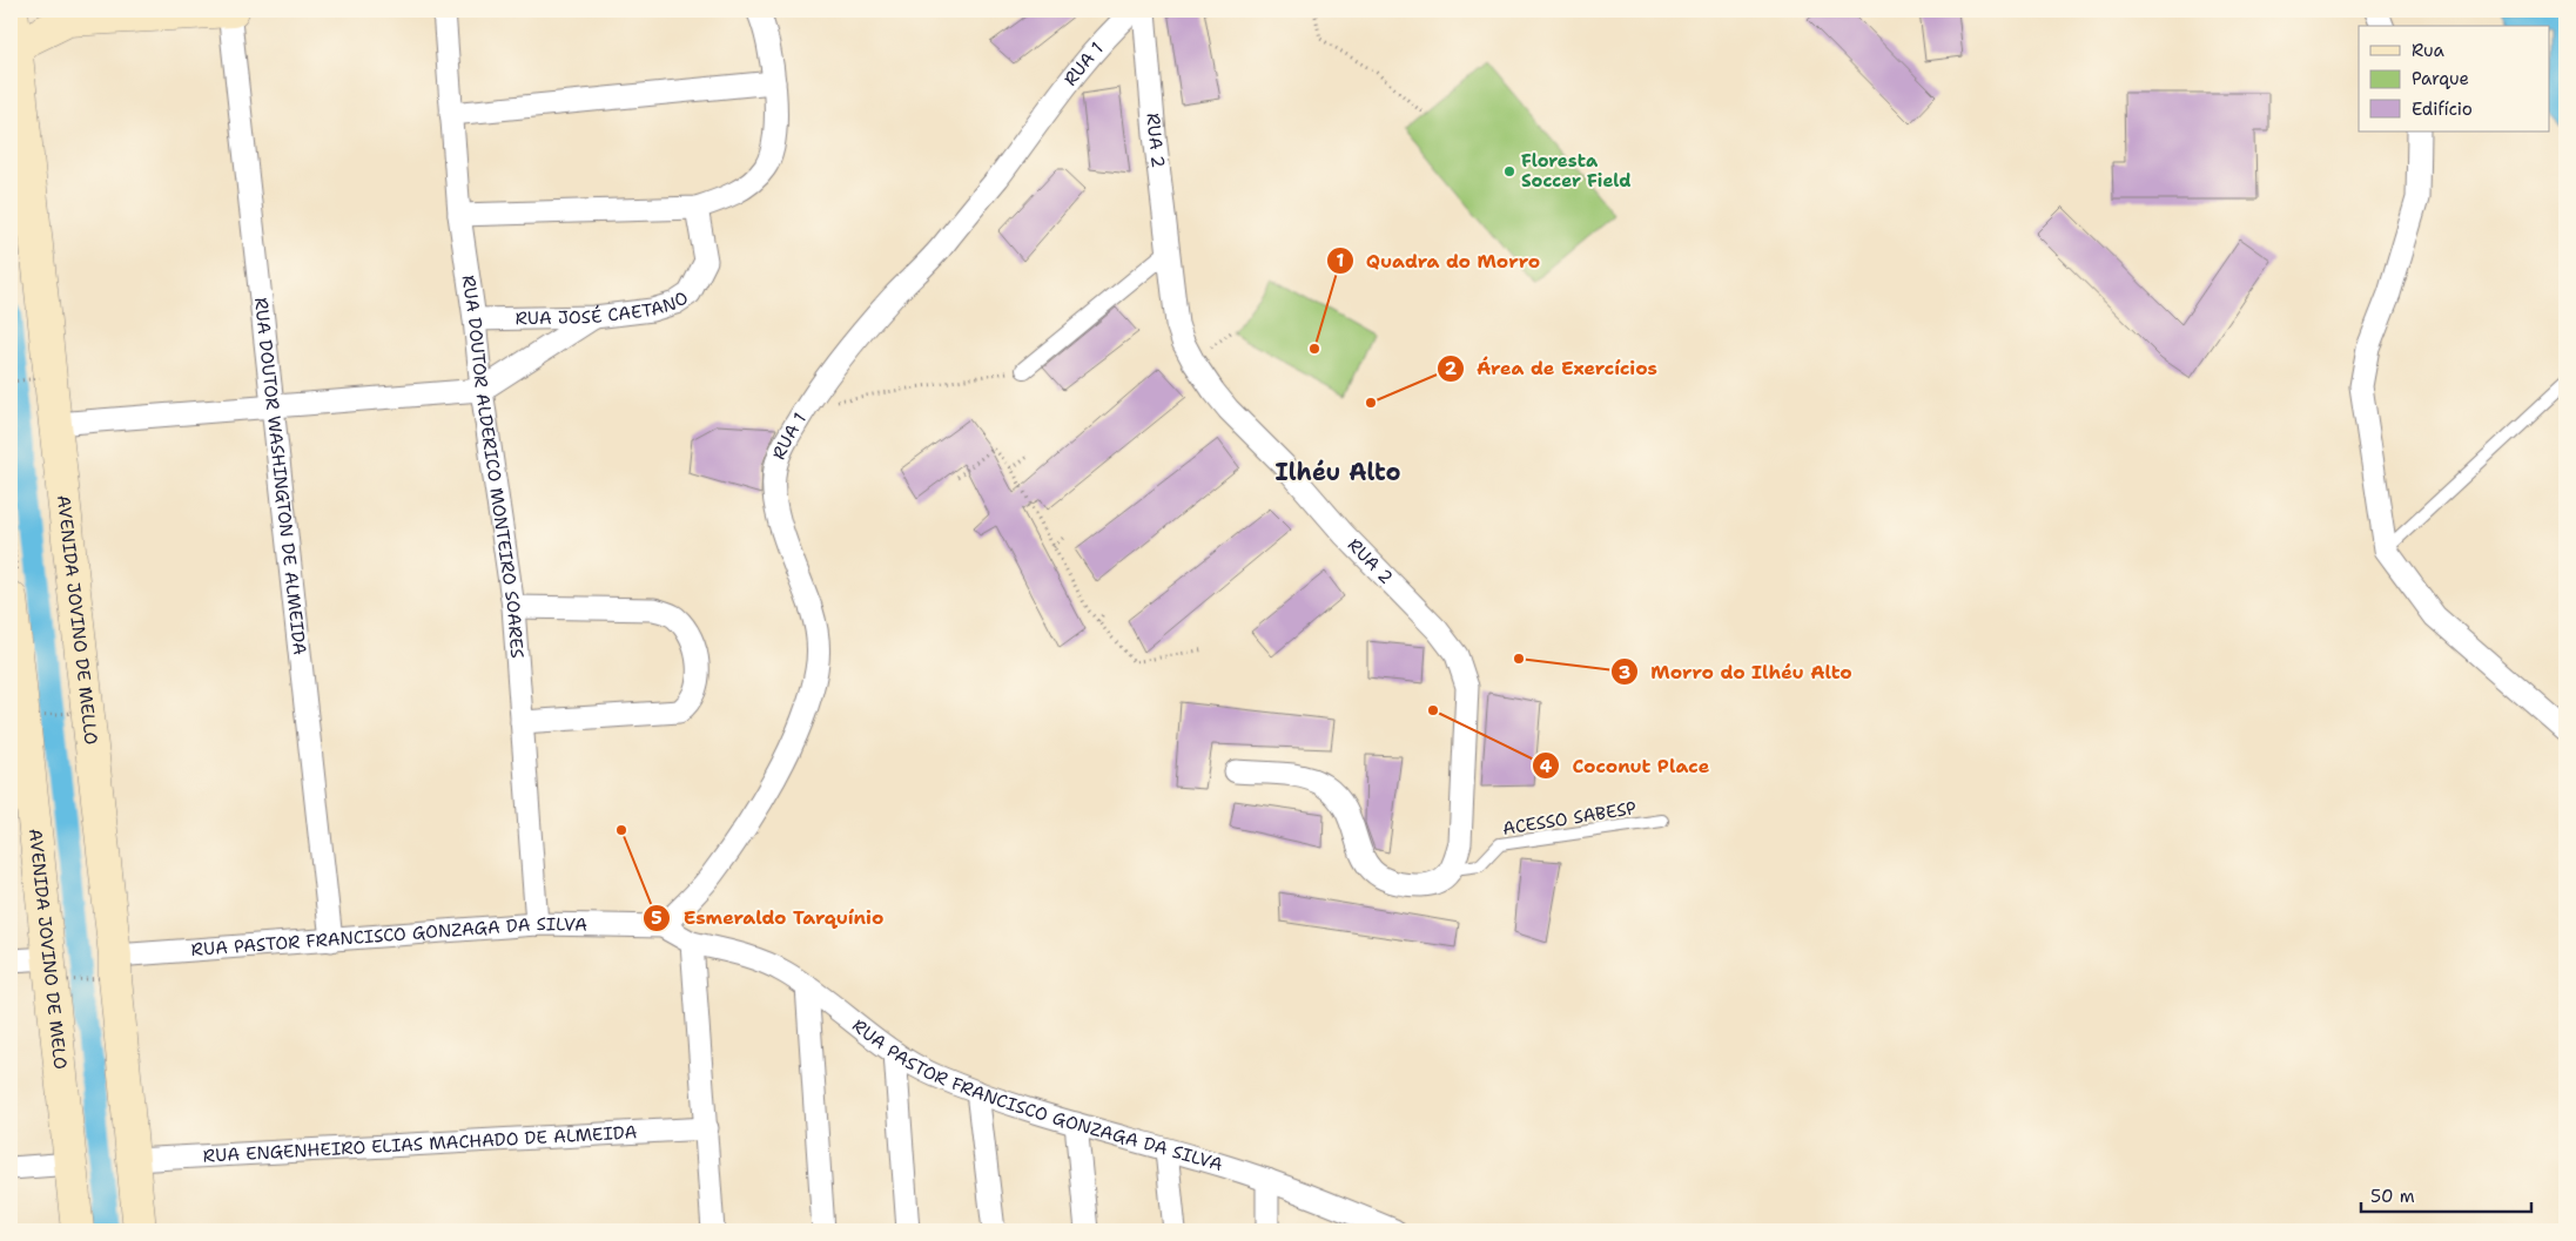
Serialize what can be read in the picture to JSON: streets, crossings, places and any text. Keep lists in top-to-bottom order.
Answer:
{
  "streets": {
    "main road": ["AVENIDA JOVINO DE MELLO", "AVENIDA JOVINO DE MELO"],
    "street": [
      "RUA 1",
      "RUA 2",
      "RUA JOSÉ CAETANO",
      "RUA DOUTOR ALDERICO MONTEIRO SOARES",
      "RUA DOUTOR WASHINGTON DE ALMEIDA",
      "RUA PASTOR FRANCISCO GONZAGA DA SILVA",
      "RUA ENGENHEIRO ELIAS MACHADO DE ALMEIDA"
    ],
    "lane": ["ACESSO SABESP"]
  },
  "crossings": [
    ["RUA 1", "RUA PASTOR FRANCISCO GONZAGA DA SILVA"],
    ["RUA 2", "ACESSO SABESP"],
    ["RUA JOSÉ CAETANO", "RUA DOUTOR ALDERICO MONTEIRO SOARES"],
    ["RUA DOUTOR ALDERICO MONTEIRO SOARES", "RUA PASTOR FRANCISCO GONZAGA DA SILVA"],
    ["RUA DOUTOR WASHINGTON DE ALMEIDA", "RUA PASTOR FRANCISCO GONZAGA DA SILVA"],
    ["AVENIDA JOVINO DE MELLO", "RUA PASTOR FRANCISCO GONZAGA DA SILVA"],
    ["AVENIDA JOVINO DE MELLO", "RUA ENGENHEIRO ELIAS MACHADO DE ALMEIDA"]
  ],
  "districts": ["Ilhéu Alto"],
  "places": [
    "Floresta Soccer Field",
    "Quadra do Morro",
    "Área de Exercícios",
    "Morro do Ilhéu Alto",
    "Coconut Place",
    "Esmeraldo Tarquínio"
  ],
  "legend": ["Rua", "Parque", "Edifício"],
  "scale_bar": "50 m"
}
